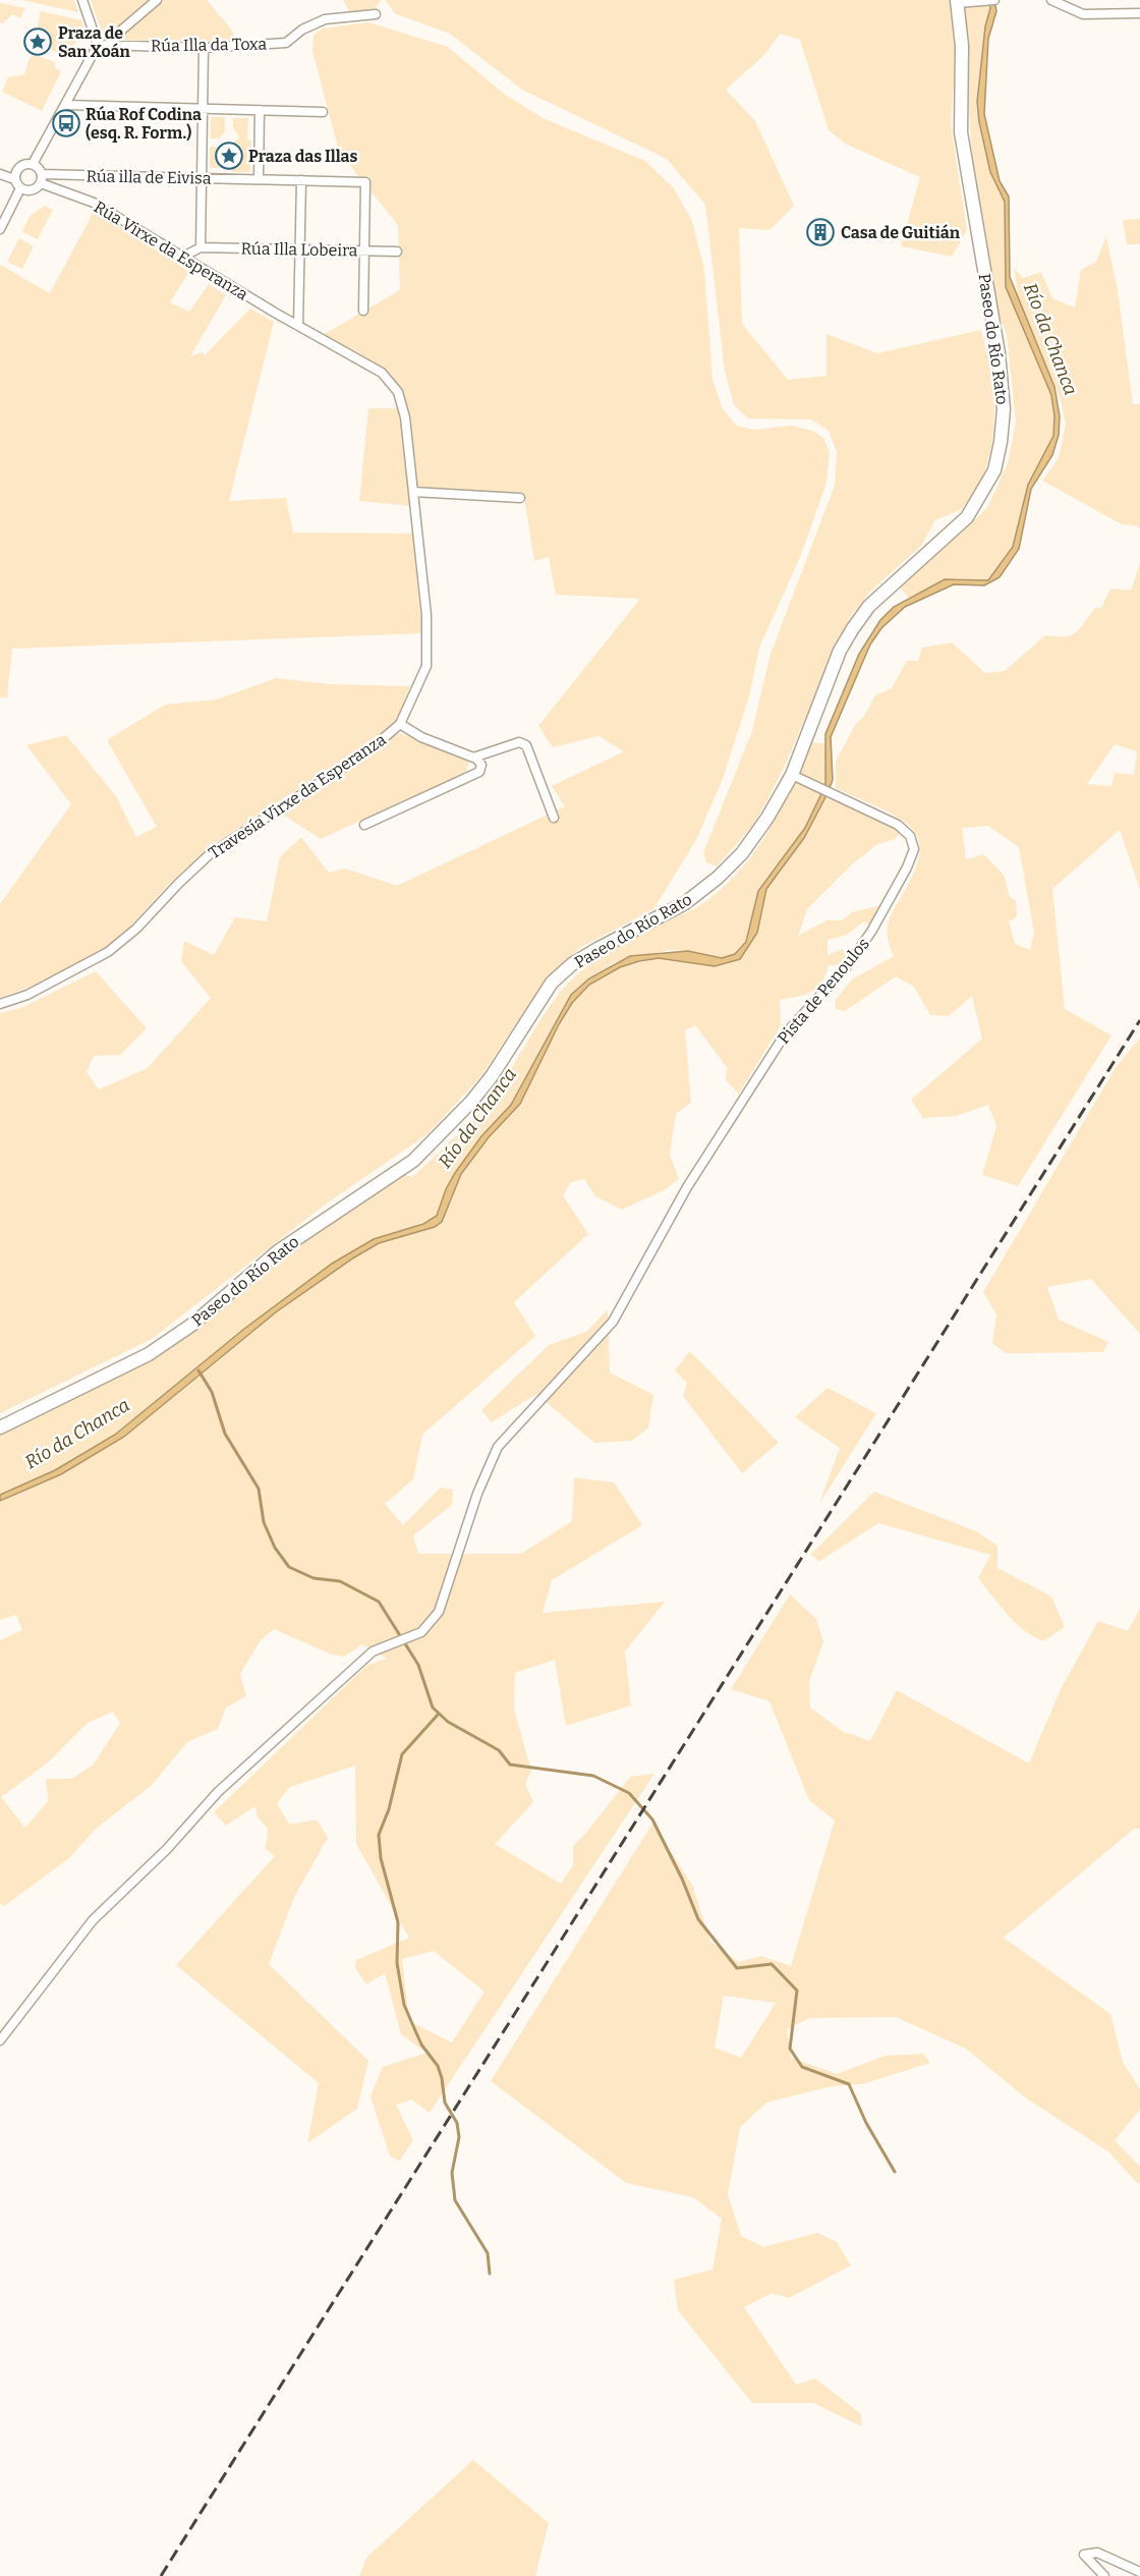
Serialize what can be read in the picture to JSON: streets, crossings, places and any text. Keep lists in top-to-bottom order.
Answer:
{
  "streets": {
    "street": [
      "Rúa Illa da Toxa",
      "Rúa illa de Eivisa",
      "Rúa Illa Lobeira",
      "Rúa Virxe da Esperanza",
      "Paseo do Río Rato",
      "Travesía Virxe da Esperanza",
      "Pista de Penoulos"
    ]
  },
  "crossings": [
    ["Rúa illa de Eivisa", "Rúa Illa Lobeira"],
    ["Rúa illa de Eivisa", "Rúa Virxe da Esperanza"],
    ["Rúa Virxe da Esperanza", "Travesía Virxe da Esperanza"],
    ["Paseo do Río Rato", "Pista de Penoulos"]
  ],
  "water": ["Río da Chanca"],
  "places": {
    "place": ["Praza de San Xoán", "Praza das Illas"],
    "bus stop": ["Rúa Rof Codina (esq. R. Form.)"],
    "building": ["Casa de Guitián"]
  }
}
